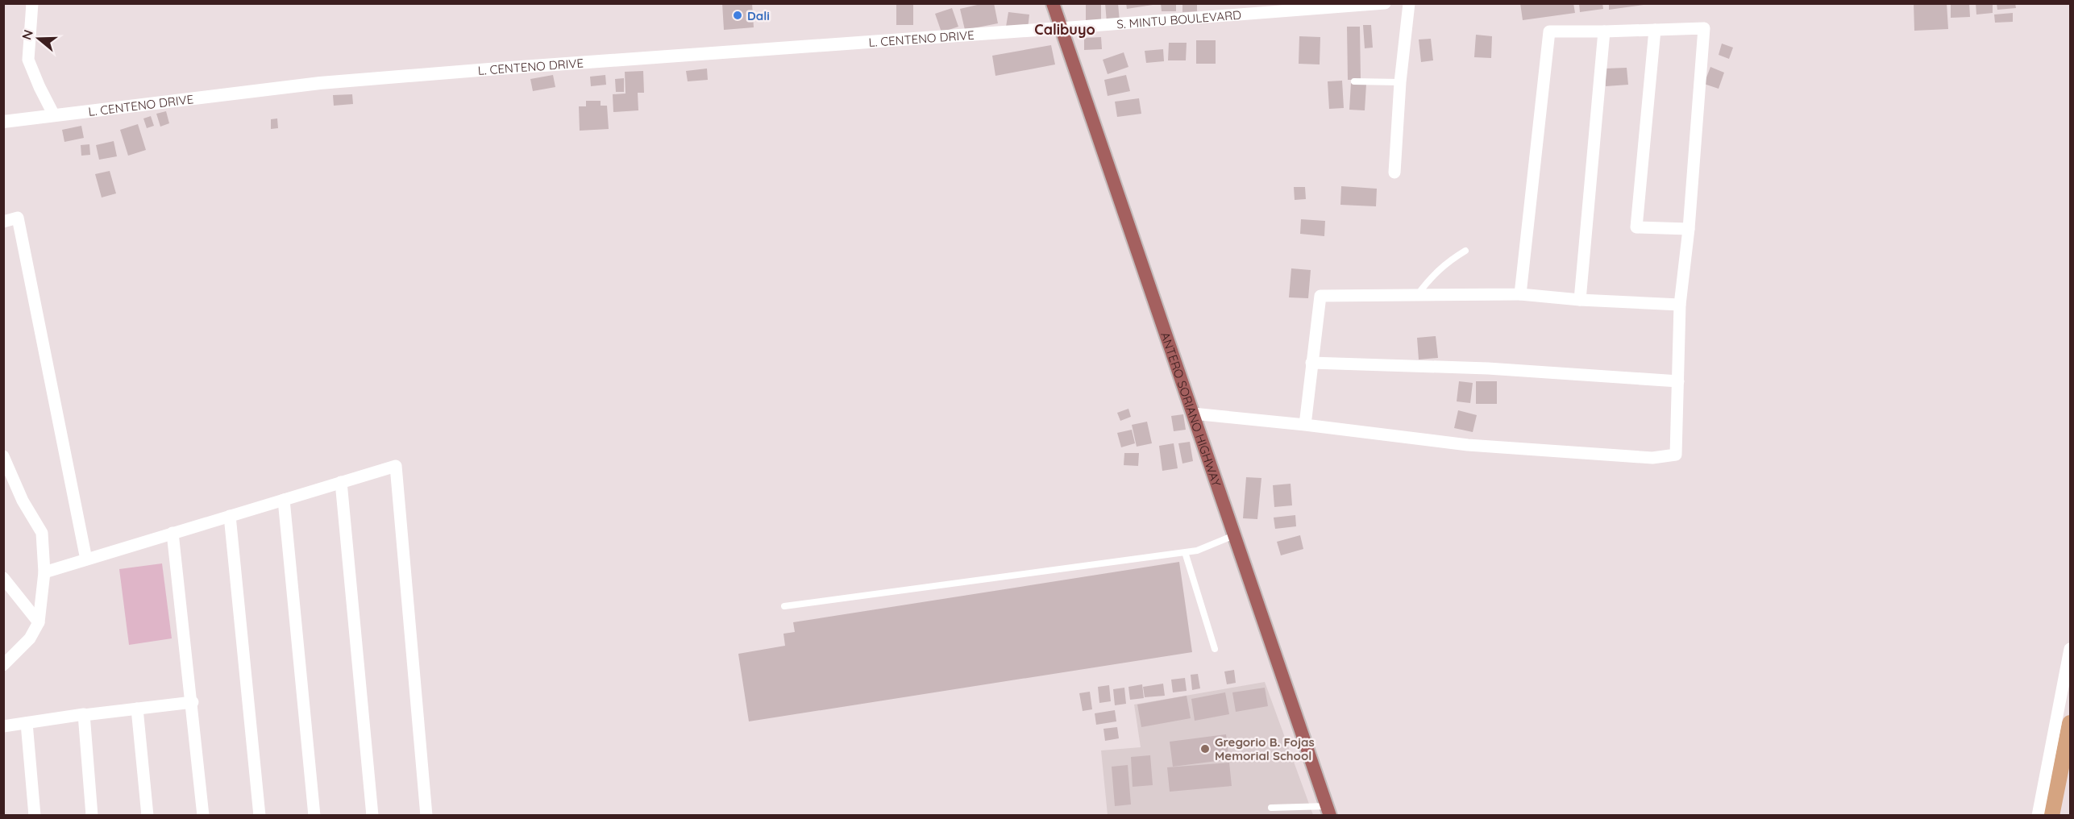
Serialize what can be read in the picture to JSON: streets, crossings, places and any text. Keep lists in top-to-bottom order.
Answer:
{
  "streets": {
    "main road": ["ANTERO SORIANO HIGHWAY"],
    "street": ["S. MINTU BOULEVARD", "L. CENTENO DRIVE"]
  },
  "crossings": [
    ["S. MINTU BOULEVARD", "L. CENTENO DRIVE"],
    ["S. MINTU BOULEVARD", "ANTERO SORIANO HIGHWAY"],
    ["L. CENTENO DRIVE", "ANTERO SORIANO HIGHWAY"]
  ],
  "districts": ["Calibuyo"],
  "places": ["Dali", "Gregorio B. Fojas Memorial School"],
  "north": "left"
}
